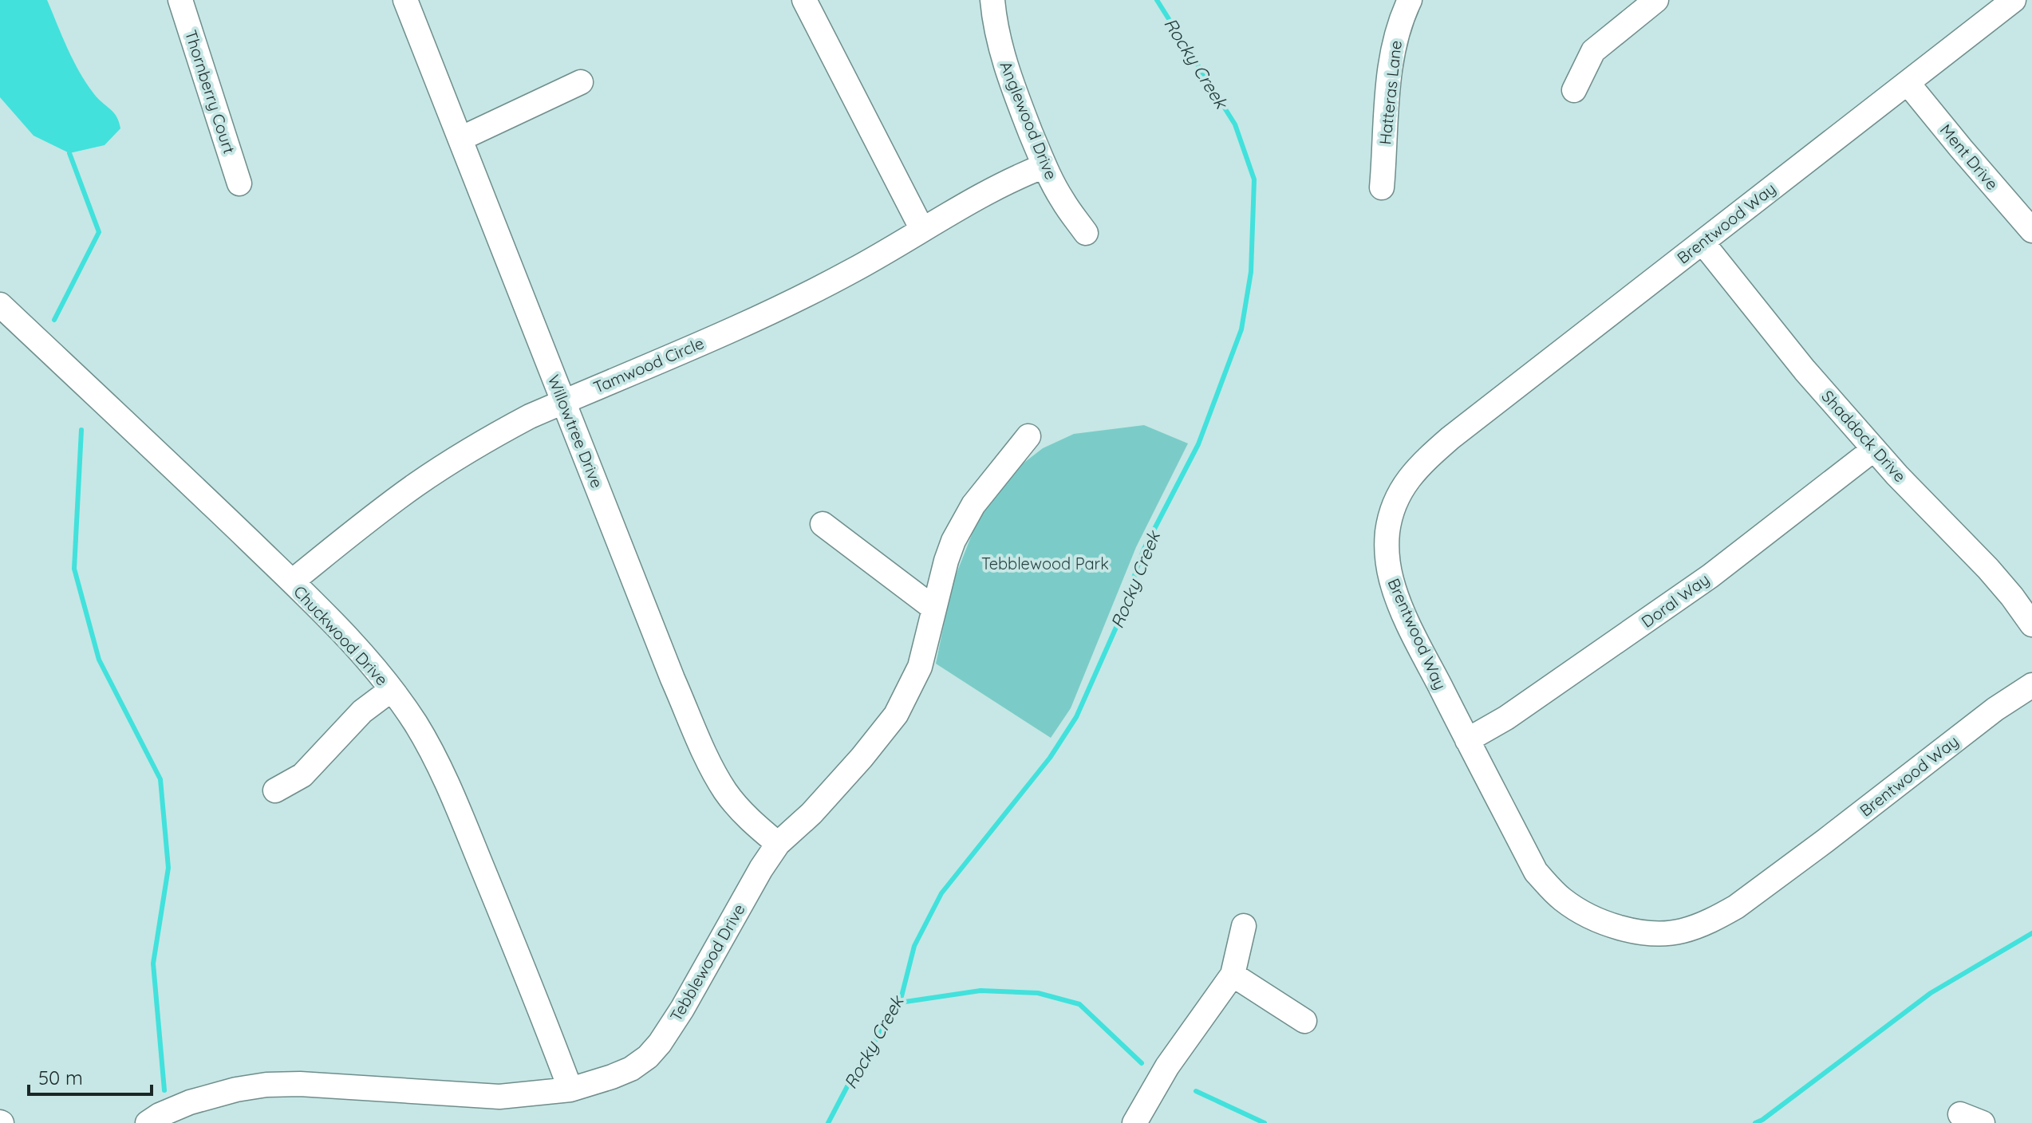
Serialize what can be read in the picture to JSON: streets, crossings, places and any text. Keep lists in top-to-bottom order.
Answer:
{
  "streets": {
    "street": [
      "Thornberry Court",
      "Hatteras Lane",
      "Anglewood Drive",
      "Ment Drive",
      "Brentwood Way",
      "Tamwood Circle",
      "Willowtree Drive",
      "Shaddock Drive",
      "Doral Way",
      "Chuckwood Drive",
      "Tebblewood Drive"
    ]
  },
  "crossings": [
    ["Anglewood Drive", "Tamwood Circle"],
    ["Ment Drive", "Brentwood Way"],
    ["Brentwood Way", "Shaddock Drive"],
    ["Brentwood Way", "Doral Way"],
    ["Tamwood Circle", "Willowtree Drive"],
    ["Tamwood Circle", "Chuckwood Drive"],
    ["Willowtree Drive", "Tebblewood Drive"],
    ["Shaddock Drive", "Doral Way"],
    ["Chuckwood Drive", "Tebblewood Drive"]
  ],
  "water": ["Rocky Creek"],
  "parks": ["Tebblewood Park"],
  "scale_bar": "50 m"
}
